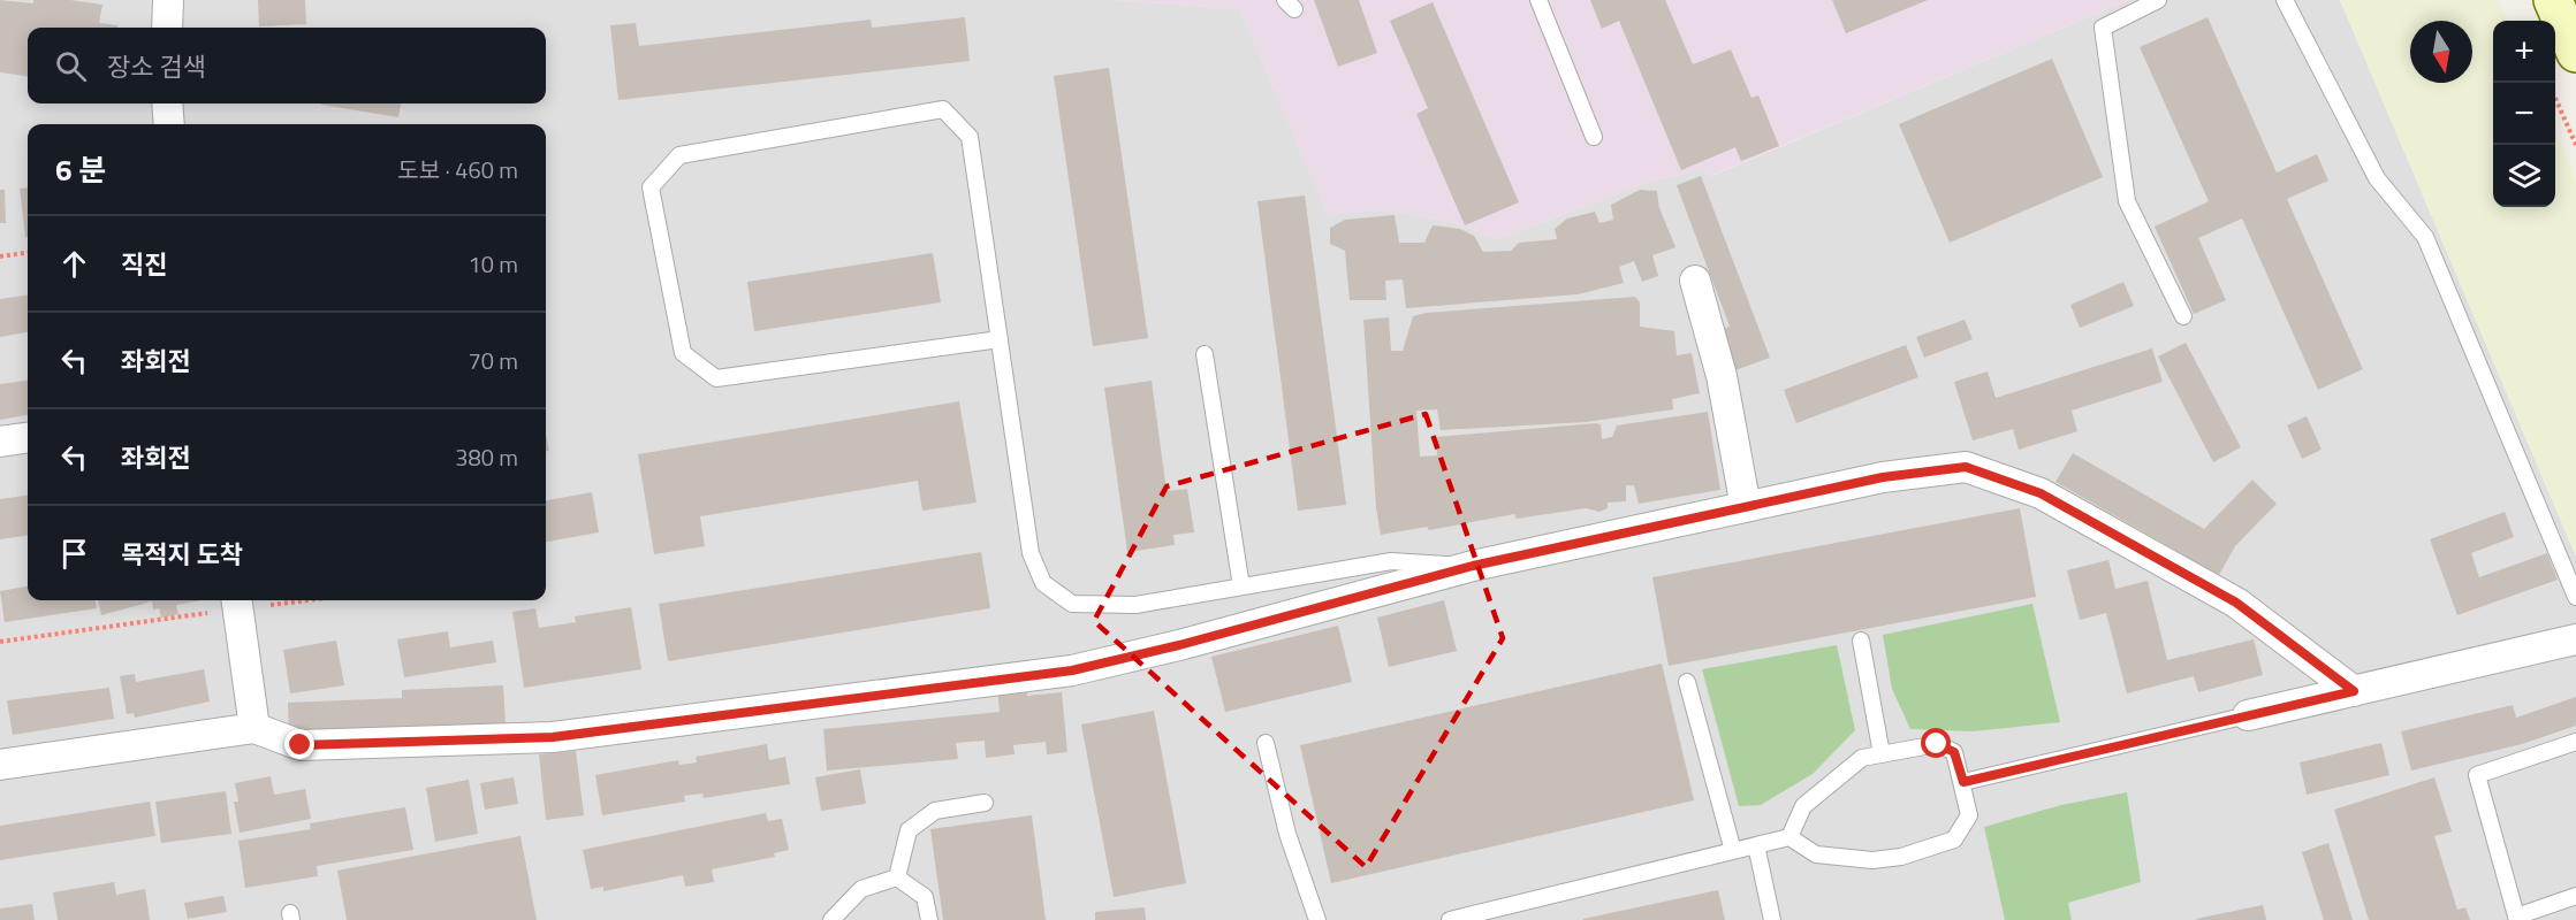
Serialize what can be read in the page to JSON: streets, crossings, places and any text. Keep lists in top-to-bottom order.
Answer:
{
  "north": "bottom",
  "page": {
    "map_buttons": ["+", "−"],
    "search": "장소 검색",
    "heading": ["6 분", "도보 · 460 m"],
    "list": [
      ["직진", "10 m"],
      ["좌회전", "70 m"],
      ["좌회전", "380 m"],
      "목적지 도착"
    ]
  }
}
